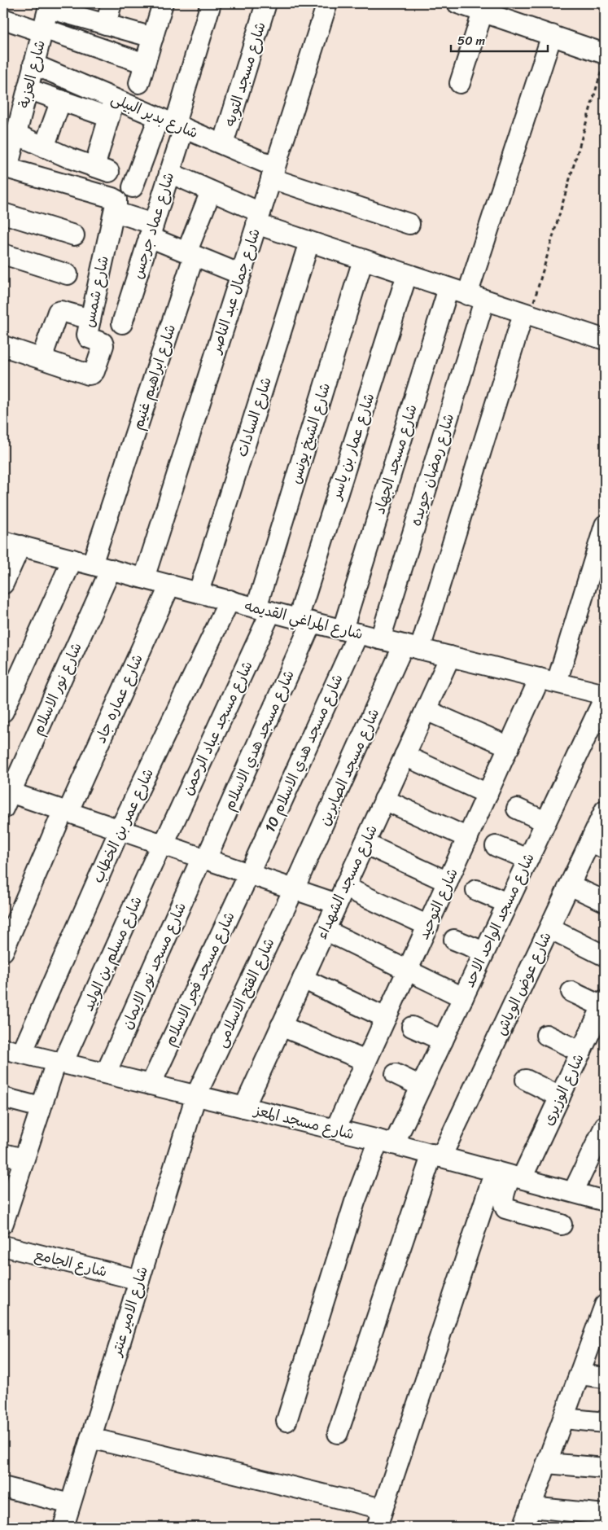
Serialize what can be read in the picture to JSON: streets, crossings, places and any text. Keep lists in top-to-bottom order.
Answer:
{
  "streets": {
    "street": [
      "شارع العزبة",
      "شارع مسجد التوبه",
      "شارع بدير البيلى",
      "شارع عماد جرجس",
      "شارع جمال عبد الناصر",
      "شارع شمس",
      "شارع ابراهيم غنيم",
      "شارع السادات",
      "شارع الشيخ يونس",
      "شارع عمار بن ياسر",
      "شارع مسجد الجهاد",
      "شارع رمضان جويده",
      "شارع المراغي القديمه",
      "شارع نور الاسلام",
      "شارع عماره جاد",
      "شارع مسجد عباد الرحمن",
      "شارع مسجد هدي الاسلام",
      "شارع مسجد هدي الاسلام 10",
      "شارع مسجد الصابرين",
      "شارع عمر بن الخطاب",
      "شارع مسجد الشهداء",
      "شارع التوحيد",
      "شارع مسجد الواحد الاحد",
      "شارع مسلم بن الوليد",
      "شارع مسجد نور الايمان",
      "شارع مسجد فجر الاسلام",
      "شارع عوض الوياش",
      "شارع الفتح الاسلامى",
      "شارع الوزيرى",
      "شارع مسجد المعز",
      "شارع الجامع",
      "شارع الامير عنتر"
    ]
  },
  "crossings": [
    ["شارع العزبة", "شارع بدير البيلى"],
    ["شارع مسجد التوبه", "شارع بدير البيلى"],
    ["شارع بدير البيلى", "شارع عماد جرجس"],
    ["شارع بدير البيلى", "شارع جمال عبد الناصر"],
    ["شارع جمال عبد الناصر", "شارع المراغي القديمه"],
    ["شارع ابراهيم غنيم", "شارع المراغي القديمه"],
    ["شارع السادات", "شارع المراغي القديمه"],
    ["شارع الشيخ يونس", "شارع المراغي القديمه"],
    ["شارع الشيخ يونس", "شارع مسجد عباد الرحمن"],
    ["شارع عمار بن ياسر", "شارع المراغي القديمه"],
    ["شارع عمار بن ياسر", "شارع مسجد هدي الاسلام"],
    ["شارع مسجد الجهاد", "شارع المراغي القديمه"],
    ["شارع مسجد الجهاد", "شارع مسجد هدي الاسلام 10"],
    ["شارع رمضان جويده", "شارع المراغي القديمه"],
    ["شارع المراغي القديمه", "شارع نور الاسلام"],
    ["شارع المراغي القديمه", "شارع عماره جاد"],
    ["شارع المراغي القديمه", "شارع مسجد عباد الرحمن"],
    ["شارع المراغي القديمه", "شارع مسجد هدي الاسلام"],
    ["شارع المراغي القديمه", "شارع مسجد هدي الاسلام 10"],
    ["شارع المراغي القديمه", "شارع مسجد الصابرين"],
    ["شارع المراغي القديمه", "شارع عمر بن الخطاب"],
    ["شارع المراغي القديمه", "شارع مسجد الشهداء"],
    ["شارع المراغي القديمه", "شارع التوحيد"],
    ["شارع المراغي القديمه", "شارع مسجد الواحد الاحد"],
    ["شارع مسجد عباد الرحمن", "شارع مسلم بن الوليد"],
    ["شارع مسجد هدي الاسلام", "شارع مسجد نور الايمان"],
    ["شارع مسجد هدي الاسلام 10", "شارع مسجد فجر الاسلام"],
    ["شارع مسجد الصابرين", "شارع الفتح الاسلامى"],
    ["شارع عمر بن الخطاب", "شارع مسجد المعز"],
    ["شارع مسجد الشهداء", "شارع مسجد المعز"],
    ["شارع التوحيد", "شارع مسجد المعز"],
    ["شارع مسجد الواحد الاحد", "شارع مسجد المعز"],
    ["شارع مسلم بن الوليد", "شارع مسجد المعز"],
    ["شارع مسجد نور الايمان", "شارع مسجد المعز"],
    ["شارع مسجد فجر الاسلام", "شارع مسجد المعز"],
    ["شارع عوض الوياش", "شارع مسجد المعز"],
    ["شارع الفتح الاسلامى", "شارع مسجد المعز"],
    ["شارع الفتح الاسلامى", "شارع الامير عنتر"],
    ["شارع الوزيرى", "شارع مسجد المعز"],
    ["شارع مسجد المعز", "شارع الامير عنتر"],
    ["شارع الجامع", "شارع الامير عنتر"]
  ],
  "scale_bar": "50 m"
}
